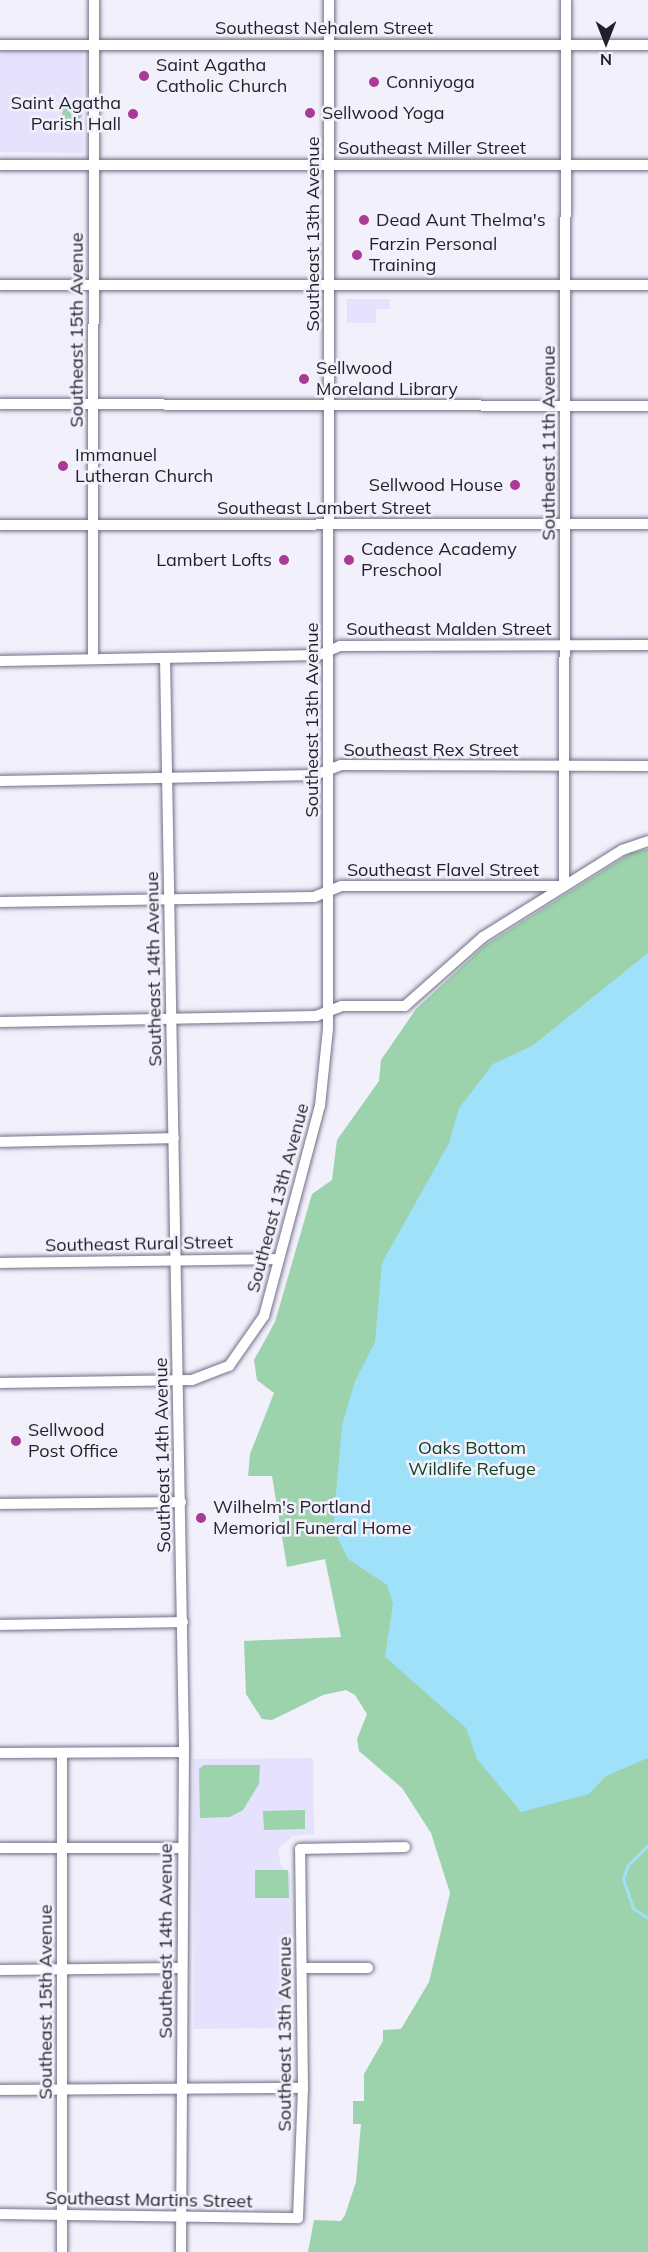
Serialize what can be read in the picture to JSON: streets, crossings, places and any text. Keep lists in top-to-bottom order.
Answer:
{
  "streets": {
    "street": [
      "Southeast Nehalem Street",
      "Southeast Miller Street",
      "Southeast 13th Avenue",
      "Southeast 15th Avenue",
      "Southeast 11th Avenue",
      "Southeast Lambert Street",
      "Southeast Malden Street",
      "Southeast Rex Street",
      "Southeast Flavel Street",
      "Southeast 14th Avenue",
      "Southeast Rural Street",
      "Southeast Martins Street"
    ]
  },
  "crossings": [
    ["Southeast Nehalem Street", "Southeast 13th Avenue"],
    ["Southeast Nehalem Street", "Southeast 15th Avenue"],
    ["Southeast Nehalem Street", "Southeast 11th Avenue"],
    ["Southeast Miller Street", "Southeast 13th Avenue"],
    ["Southeast Miller Street", "Southeast 15th Avenue"],
    ["Southeast Miller Street", "Southeast 11th Avenue"],
    ["Southeast 13th Avenue", "Southeast Lambert Street"],
    ["Southeast 13th Avenue", "Southeast Malden Street"],
    ["Southeast 13th Avenue", "Southeast Rex Street"],
    ["Southeast 13th Avenue", "Southeast Flavel Street"],
    ["Southeast 13th Avenue", "Southeast 14th Avenue"],
    ["Southeast 13th Avenue", "Southeast Rural Street"],
    ["Southeast 13th Avenue", "Southeast Martins Street"],
    ["Southeast 15th Avenue", "Southeast Lambert Street"],
    ["Southeast 15th Avenue", "Southeast Malden Street"],
    ["Southeast 15th Avenue", "Southeast Martins Street"],
    ["Southeast 11th Avenue", "Southeast Lambert Street"],
    ["Southeast 11th Avenue", "Southeast Malden Street"],
    ["Southeast 11th Avenue", "Southeast Rex Street"],
    ["Southeast 11th Avenue", "Southeast Flavel Street"],
    ["Southeast Malden Street", "Southeast 14th Avenue"],
    ["Southeast Rex Street", "Southeast 14th Avenue"],
    ["Southeast Flavel Street", "Southeast 14th Avenue"],
    ["Southeast 14th Avenue", "Southeast Rural Street"],
    ["Southeast 14th Avenue", "Southeast Martins Street"]
  ],
  "parks": ["Oaks Bottom Wildlife Refuge"],
  "places": [
    "Saint Agatha Catholic Church",
    "Conniyoga",
    "Sellwood Yoga",
    "Saint Agatha Parish Hall",
    "Dead Aunt Thelma's",
    "Farzin Personal Training",
    "Sellwood Moreland Library",
    "Immanuel Lutheran Church",
    "Sellwood House",
    "Lambert Lofts",
    "Cadence Academy Preschool",
    "Sellwood Post Office",
    "Wilhelm's Portland Memorial Funeral Home"
  ],
  "north": "bottom"
}
